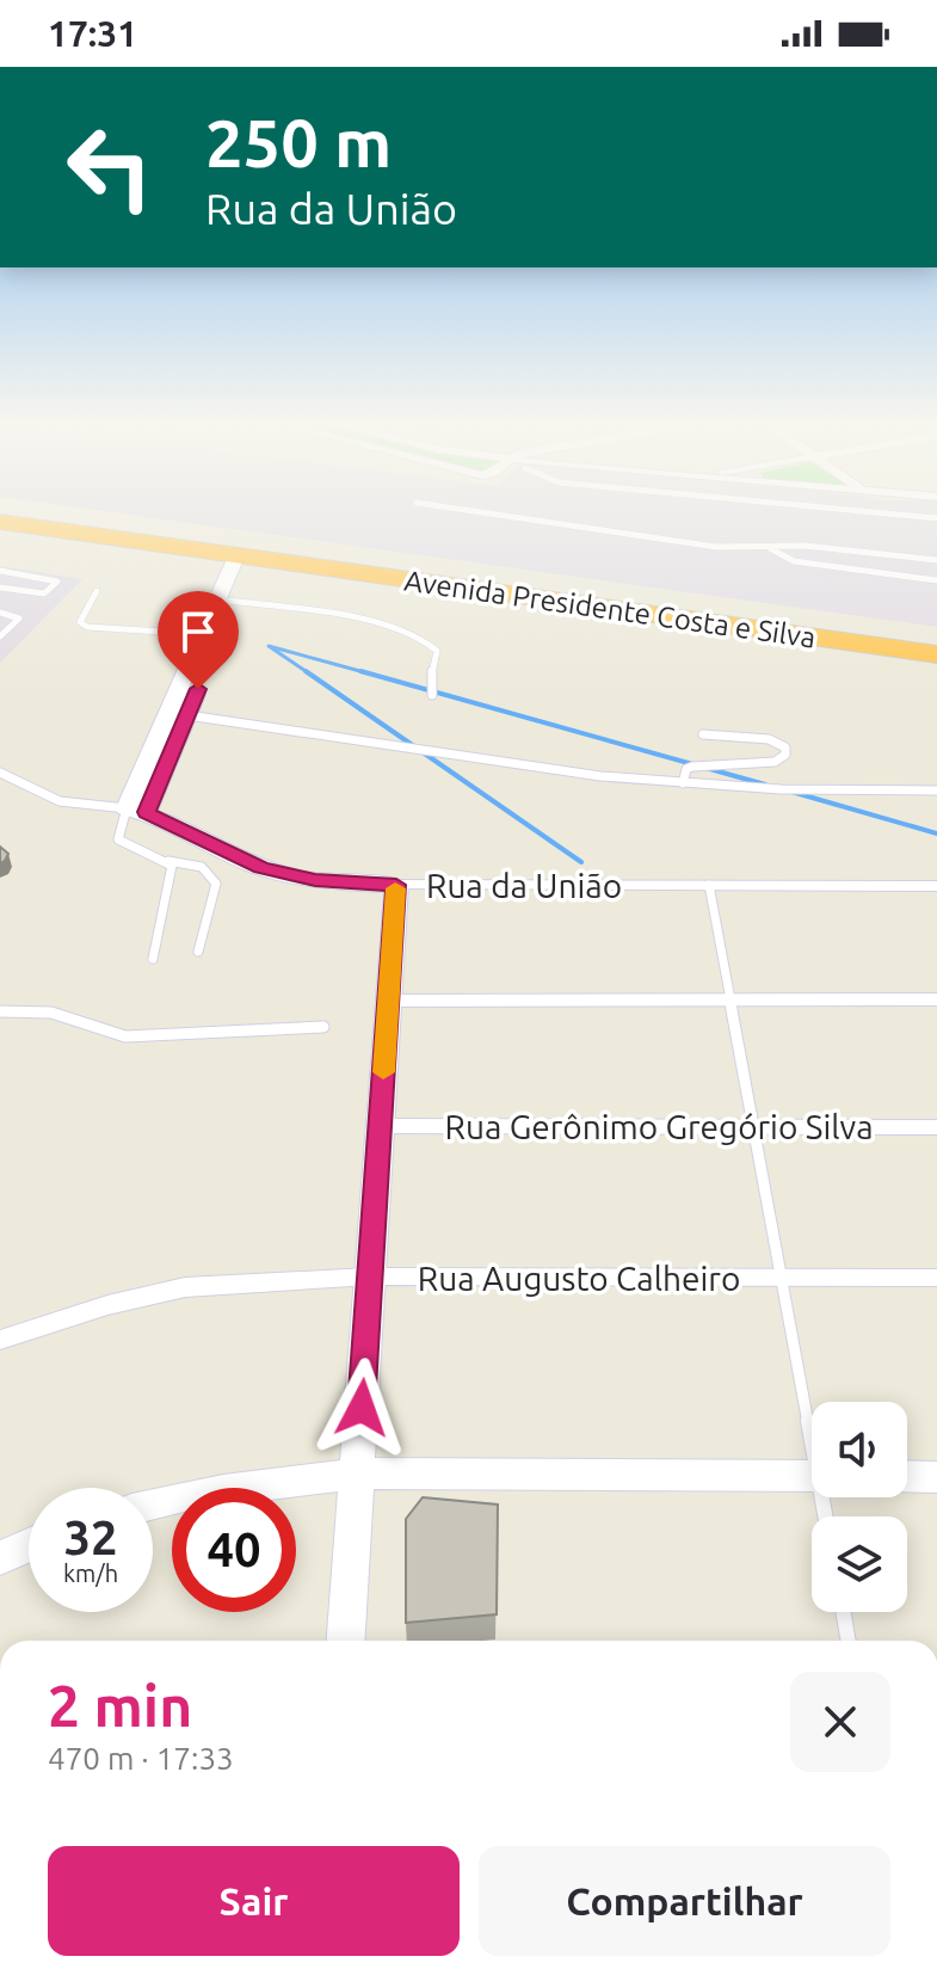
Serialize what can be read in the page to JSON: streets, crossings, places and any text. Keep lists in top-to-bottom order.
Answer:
{
  "streets": {
    "highway": ["Avenida Presidente Costa e Silva"],
    "street": ["Rua da União", "Rua Gerônimo Gregório Silva", "Rua Augusto Calheiro"]
  },
  "page": {
    "status": "17:31",
    "turn": ["250 m", "Rua da União"],
    "speed": "32 km/h",
    "limit": "40",
    "heading": ["2 min", "470 m · 17:33"],
    "buttons": ["Sair", "Compartilhar"]
  }
}
